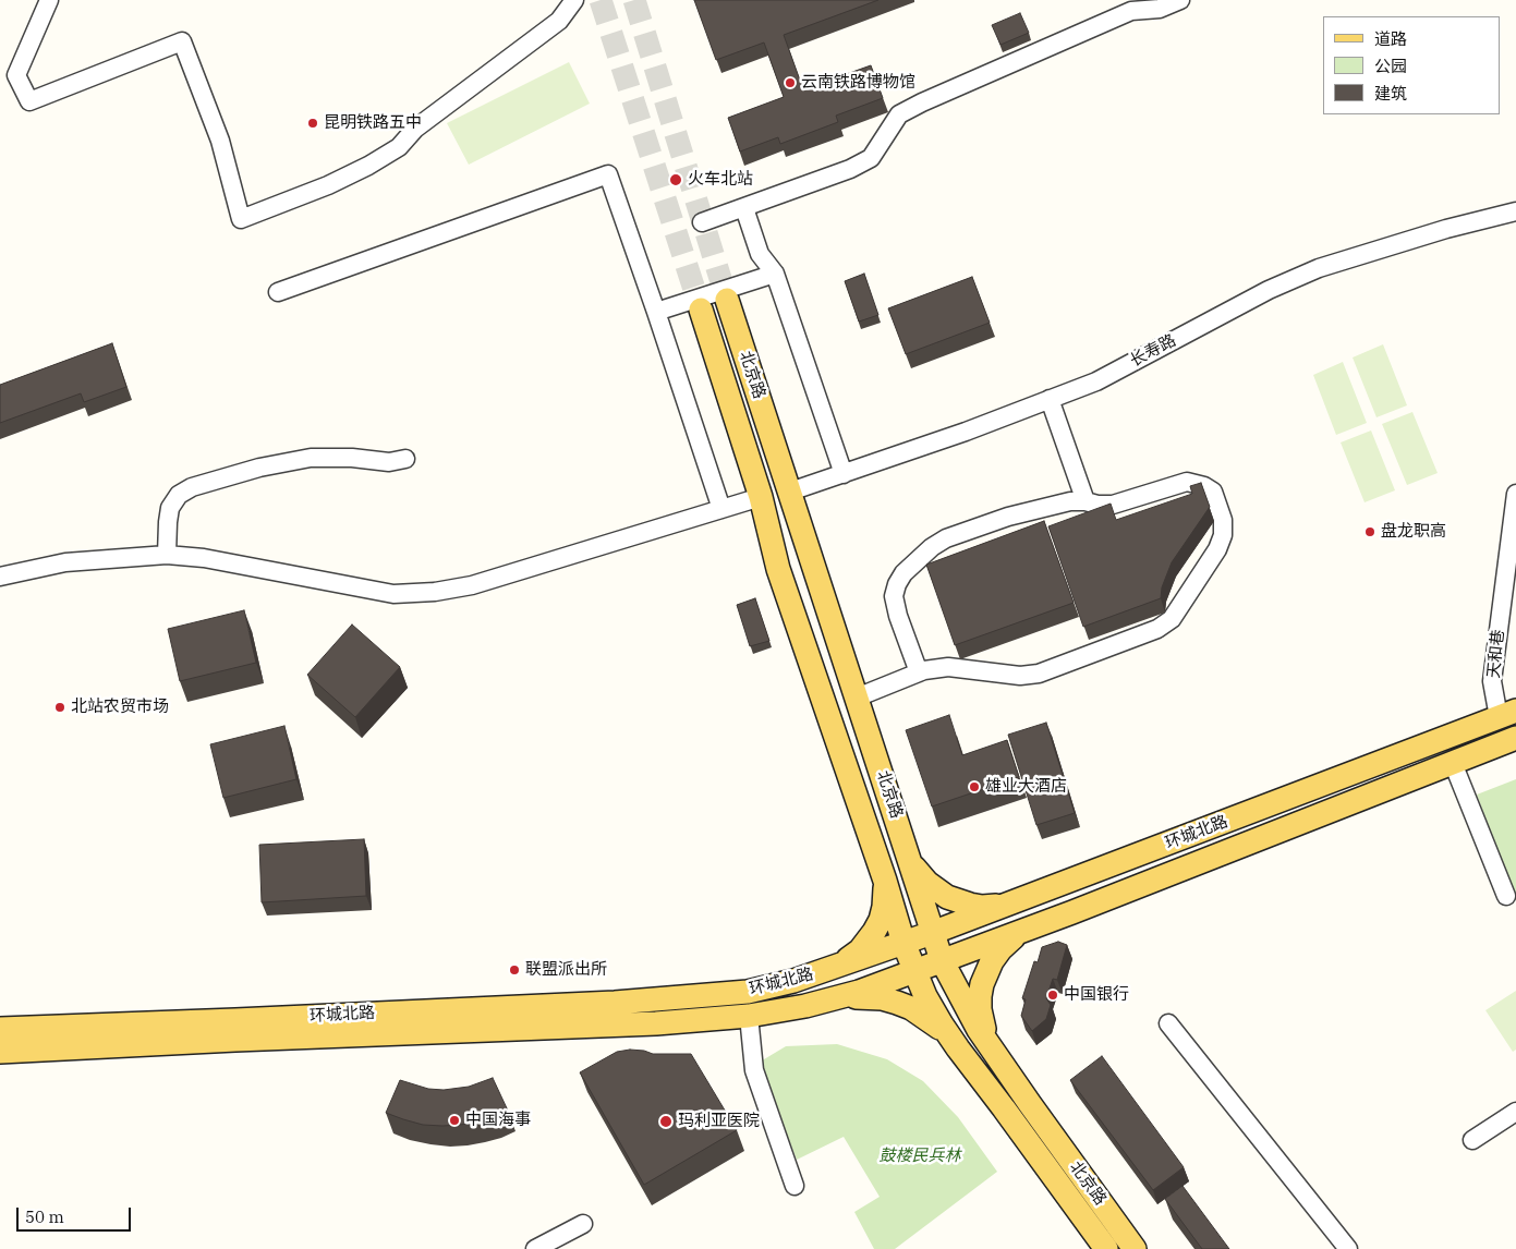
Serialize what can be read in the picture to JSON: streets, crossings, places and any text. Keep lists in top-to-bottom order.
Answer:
{
  "streets": {
    "main road": ["北京路", "环城北路"],
    "street": ["长寿路", "天和巷"]
  },
  "crossings": [
    ["长寿路", "北京路"],
    ["北京路", "环城北路"],
    ["天和巷", "环城北路"]
  ],
  "parks": ["鼓楼民兵林"],
  "places": [
    "云南铁路博物馆",
    "昆明铁路五中",
    "火车北站",
    "盘龙职高",
    "北站农贸市场",
    "雄业大酒店",
    "联盟派出所",
    "中国银行",
    "中国海事",
    "玛利亚医院"
  ],
  "legend": ["道路", "公园", "建筑"],
  "scale_bar": "50 m"
}
